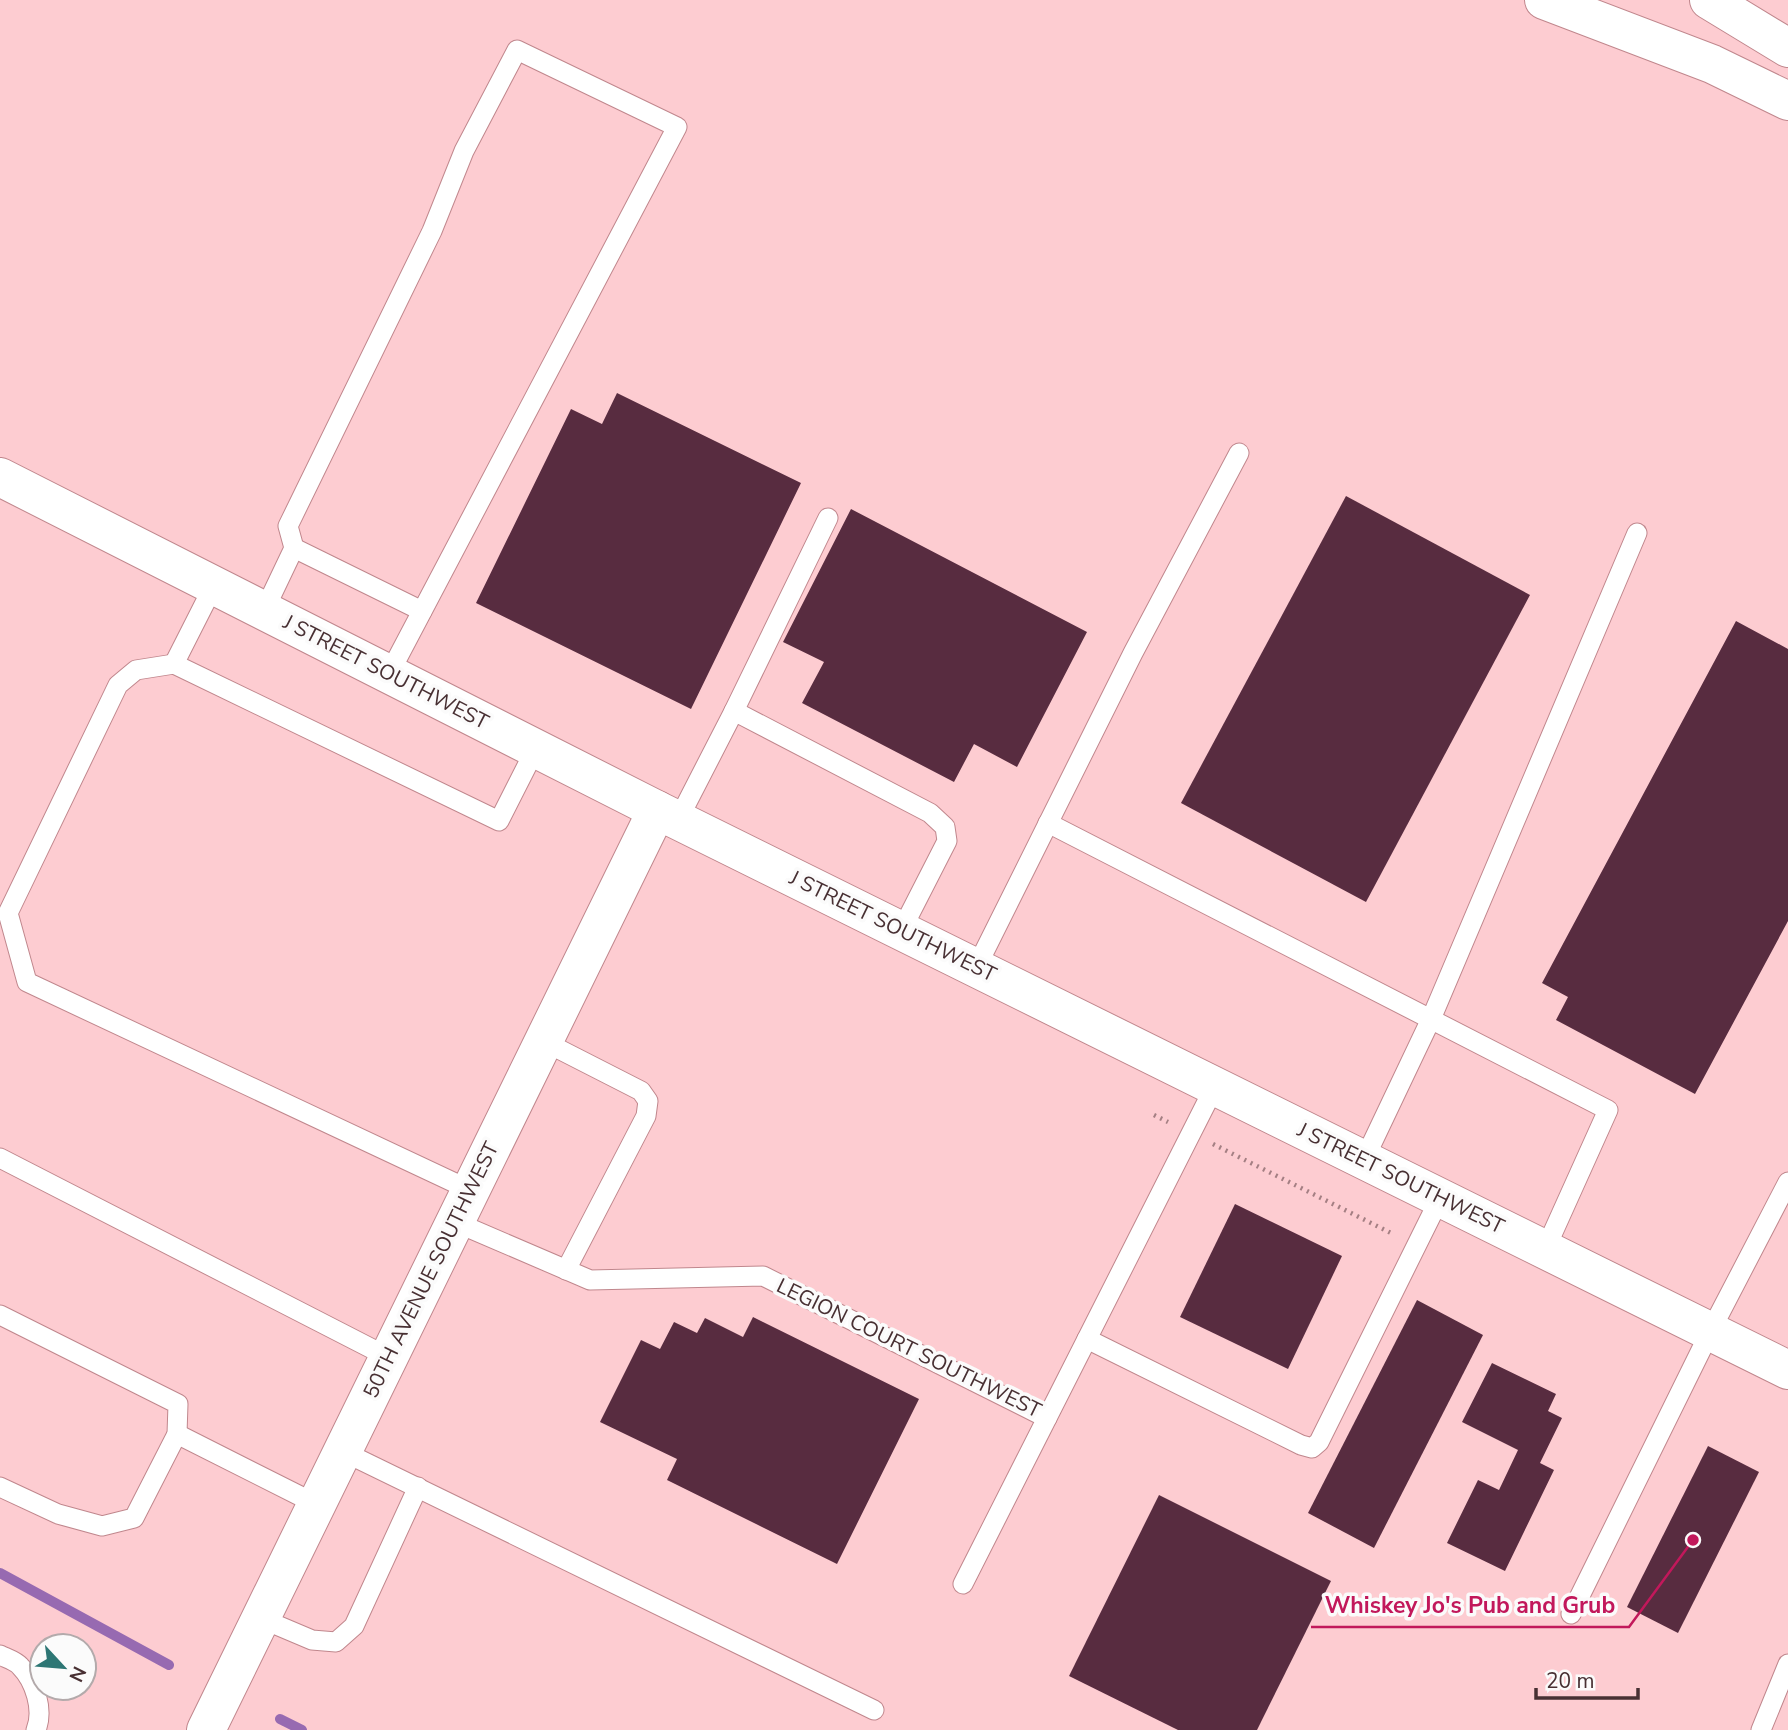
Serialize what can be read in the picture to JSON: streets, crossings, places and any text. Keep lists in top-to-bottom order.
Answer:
{
  "streets": {
    "main road": ["J STREET SOUTHWEST", "50TH AVENUE SOUTHWEST"],
    "lane": ["LEGION COURT SOUTHWEST"]
  },
  "crossings": [
    ["J STREET SOUTHWEST", "50TH AVENUE SOUTHWEST"],
    ["J STREET SOUTHWEST", "LEGION COURT SOUTHWEST"],
    ["50TH AVENUE SOUTHWEST", "LEGION COURT SOUTHWEST"]
  ],
  "places": ["Whiskey Jo's Pub and Grub"],
  "scale_bar": "20 m",
  "north": "bottom right"
}
